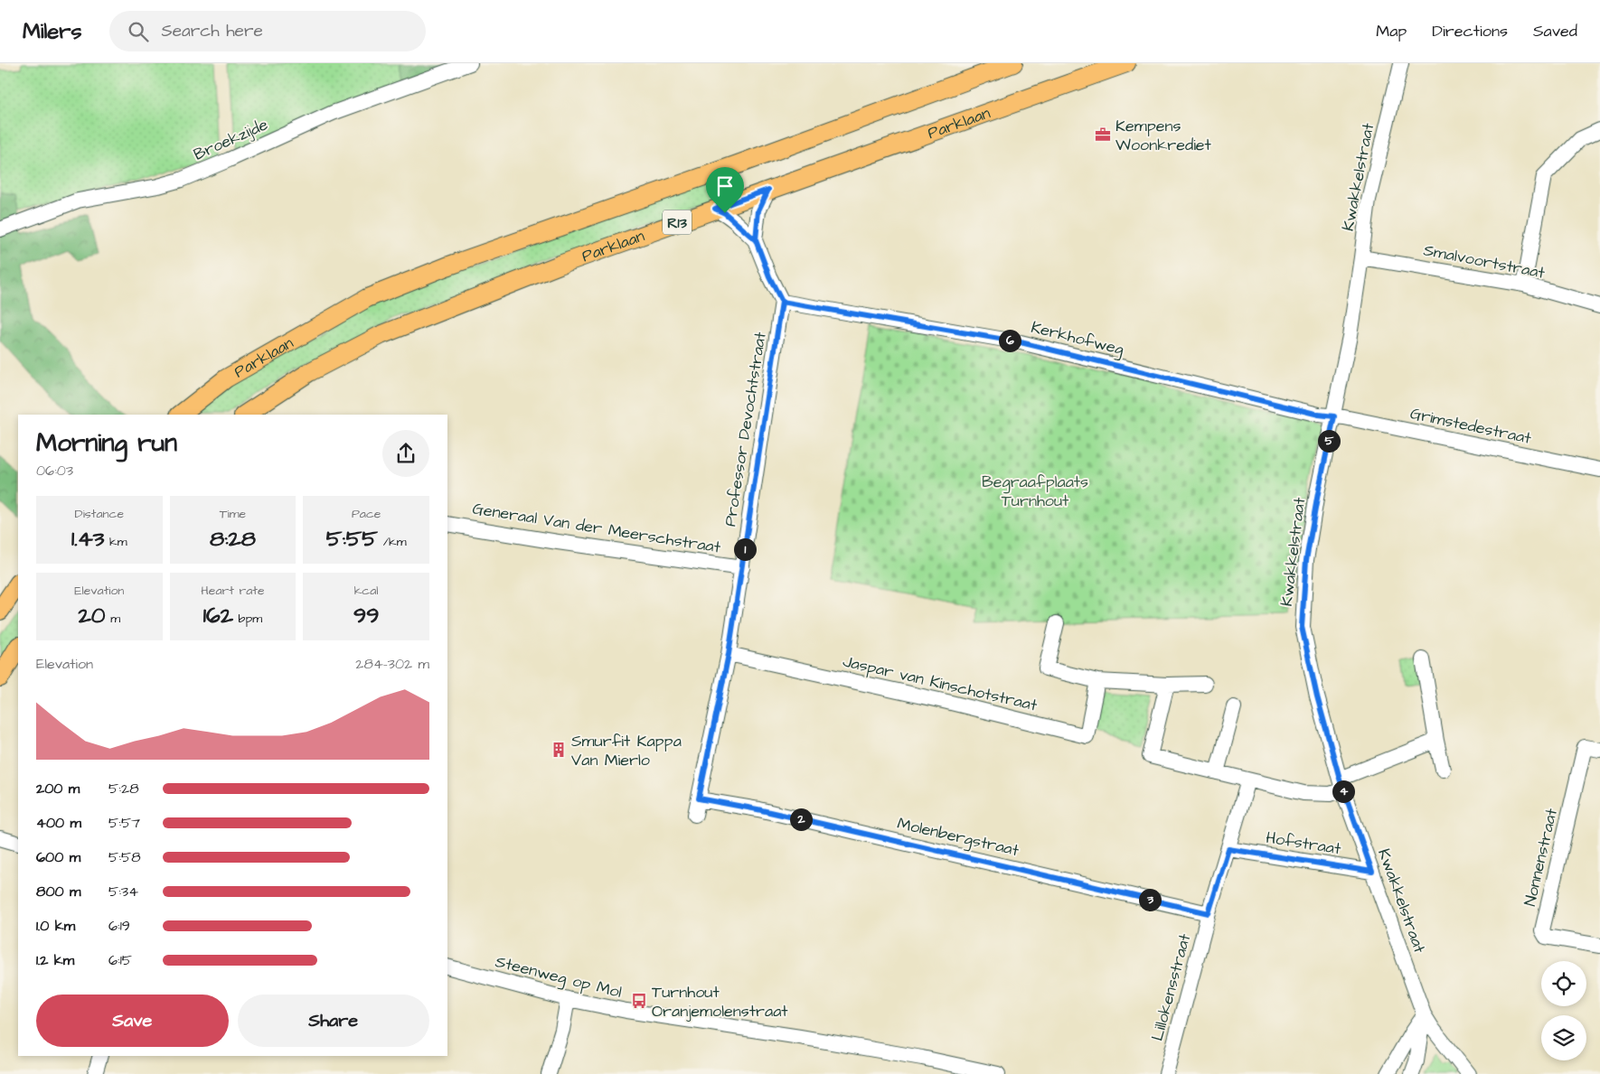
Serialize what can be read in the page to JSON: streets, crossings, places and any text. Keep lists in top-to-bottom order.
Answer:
{
  "streets": {
    "main road": ["Parklaan", "R13"],
    "street": [
      "Broekzijde",
      "Kwakkelstraat",
      "Smalvoortstraat",
      "Kerkhofweg",
      "Grimstedestraat",
      "Professor Devochtstraat",
      "Generaal Van der Meerschstraat",
      "Jaspar van Kinschotstraat",
      "Molenbergstraat",
      "Hofstraat",
      "Nonnenstraat",
      "Steenweg op Mol",
      "Lillokensstraat"
    ]
  },
  "crossings": [
    ["Kwakkelstraat", "Smalvoortstraat"],
    ["Kwakkelstraat", "Kerkhofweg"],
    ["Kwakkelstraat", "Grimstedestraat"],
    ["Kwakkelstraat", "Hofstraat"],
    ["Kerkhofweg", "Grimstedestraat"],
    ["Kerkhofweg", "Professor Devochtstraat"],
    ["Professor Devochtstraat", "Generaal Van der Meerschstraat"],
    ["Professor Devochtstraat", "Jaspar van Kinschotstraat"],
    ["Professor Devochtstraat", "Molenbergstraat"],
    ["Molenbergstraat", "Lillokensstraat"],
    ["Hofstraat", "Lillokensstraat"]
  ],
  "parks": ["Begraafplaats Turnhout"],
  "places": {
    "office": ["Kempens Woonkrediet"],
    "building": ["Smurfit Kappa Van Mierlo"],
    "bus stop": ["Turnhout Oranjemolenstraat"]
  },
  "page": {
    "header": "Milers",
    "search": "Search here",
    "nav": ["Map", "Directions", "Saved"],
    "pins": [
      "6",
      "5",
      "1",
      "4",
      "2",
      "3"
    ],
    "heading": ["Morning run", "06:03"],
    "stats": [
      ["Distance", "1.43 km"],
      ["Time", "8:28"],
      ["Pace", "5:55 /km"],
      ["Elevation", "20 m"],
      ["Heart rate", "162 bpm"],
      ["kcal", "99"]
    ],
    "chart": ["Elevation", "284–302 m"],
    "list": [
      {
        "name": "200 m",
        "note": "5:28"
      },
      {
        "name": "400 m",
        "note": "5:57"
      },
      {
        "name": "600 m",
        "note": "5:58"
      },
      {
        "name": "800 m",
        "note": "5:34"
      },
      {
        "name": "1.0 km",
        "note": "6:19"
      },
      {
        "name": "1.2 km",
        "note": "6:15"
      }
    ],
    "buttons": ["Save", "Share"]
  }
}
